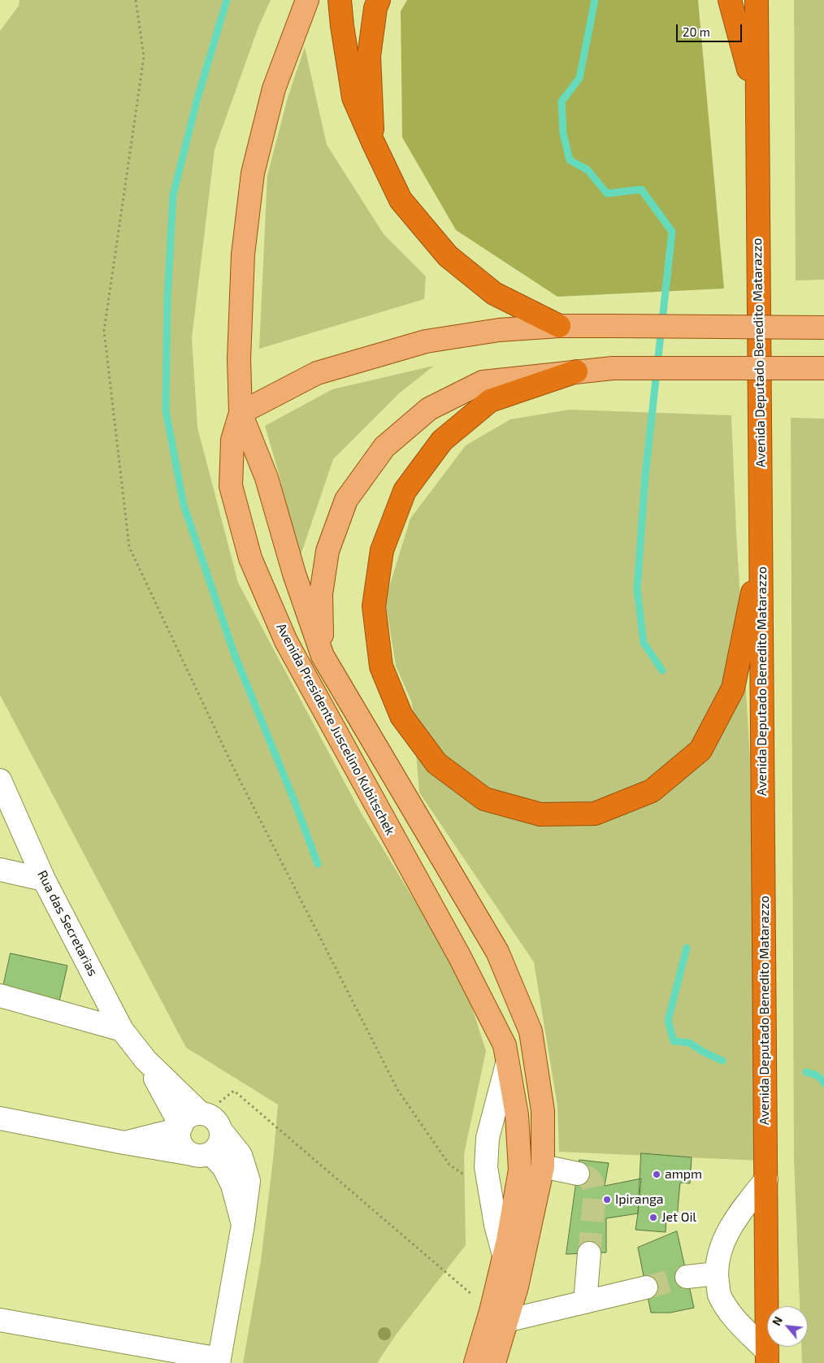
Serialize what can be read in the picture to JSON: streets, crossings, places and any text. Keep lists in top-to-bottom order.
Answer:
{
  "streets": {
    "highway": ["Avenida Deputado Benedito Matarazzo"],
    "main road": ["Avenida Presidente Juscelino Kubitschek"],
    "street": ["Rua das Secretarias"]
  },
  "places": ["ampm", "Ipiranga", "Jet Oil"],
  "scale_bar": "20 m",
  "north": "top left"
}
